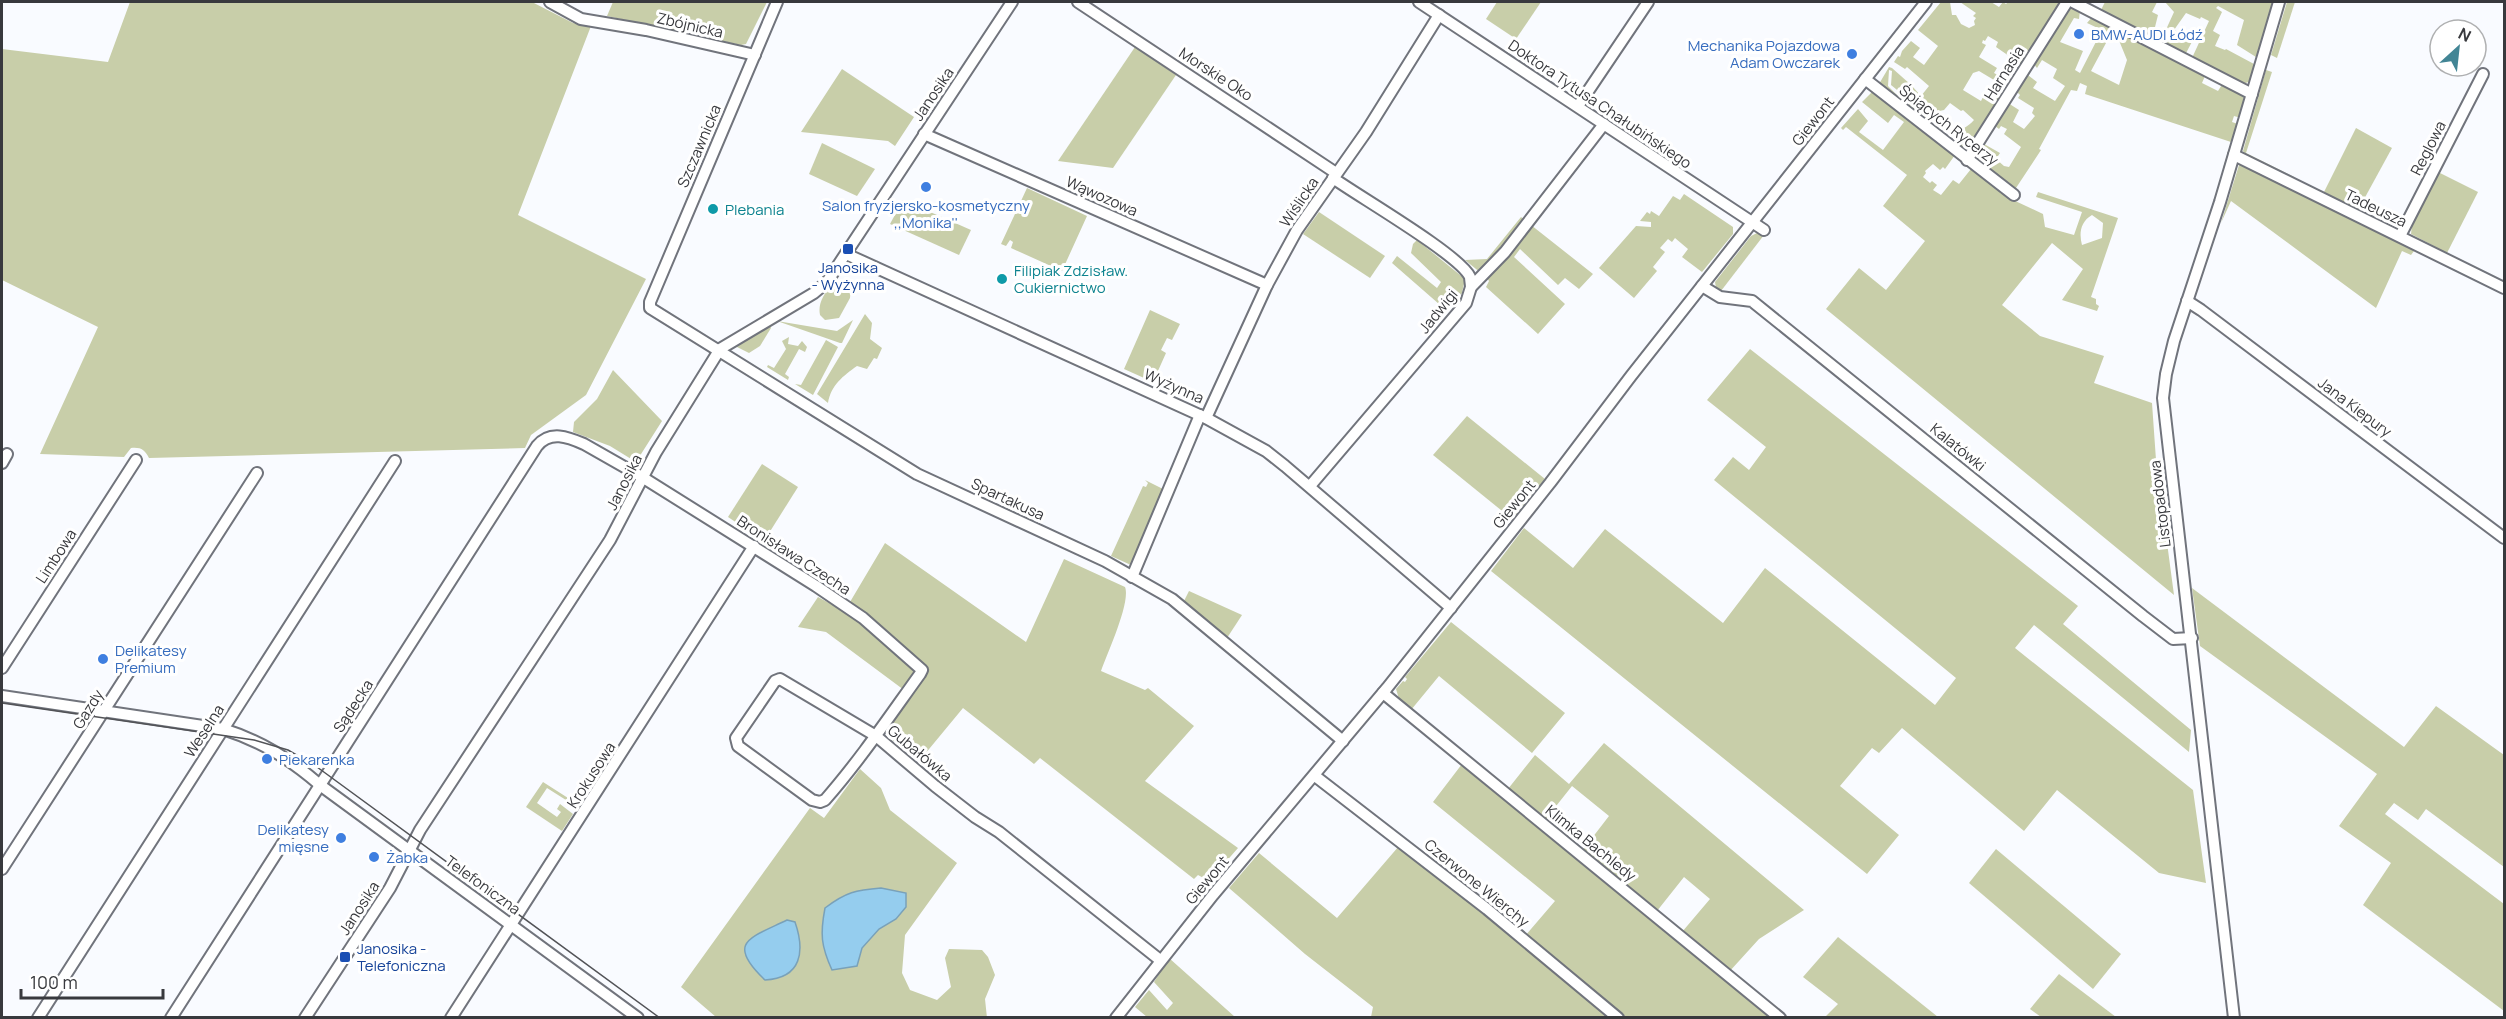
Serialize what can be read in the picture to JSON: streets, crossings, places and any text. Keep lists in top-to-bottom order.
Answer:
{
  "streets": {
    "street": [
      "Zbójnicka",
      "Harnasia",
      "Morskie Oko",
      "Janosika",
      "Doktora Tytusa Chałubińskiego",
      "Giewont",
      "Śpiących Rycerzy",
      "Szczawnicka",
      "Reglowa",
      "Wąwozowa",
      "Wiślicka",
      "Tadeusza",
      "Jadwigi",
      "Wyżynna",
      "Jana Kiepury",
      "Kalatówki",
      "Spartakusa",
      "Listopadowa",
      "Bronisława Czecha",
      "Limbowa",
      "Sądecka",
      "Gazdy",
      "Weselna",
      "Gubałówka",
      "Krokusowa",
      "Klimka Bachledy",
      "Czerwone Wierchy",
      "Telefoniczna"
    ]
  },
  "crossings": [
    ["Zbójnicka", "Szczawnicka"],
    ["Harnasia", "Śpiących Rycerzy"],
    ["Morskie Oko", "Wiślicka"],
    ["Morskie Oko", "Jadwigi"],
    ["Janosika", "Wąwozowa"],
    ["Janosika", "Wyżynna"],
    ["Janosika", "Spartakusa"],
    ["Janosika", "Bronisława Czecha"],
    ["Janosika", "Telefoniczna"],
    ["Doktora Tytusa Chałubińskiego", "Giewont"],
    ["Doktora Tytusa Chałubińskiego", "Wiślicka"],
    ["Doktora Tytusa Chałubińskiego", "Jadwigi"],
    ["Giewont", "Śpiących Rycerzy"],
    ["Giewont", "Wyżynna"],
    ["Giewont", "Kalatówki"],
    ["Giewont", "Spartakusa"],
    ["Giewont", "Gubałówka"],
    ["Giewont", "Klimka Bachledy"],
    ["Giewont", "Czerwone Wierchy"],
    ["Szczawnicka", "Spartakusa"],
    ["Reglowa", "Tadeusza"],
    ["Wąwozowa", "Wiślicka"],
    ["Wiślicka", "Wyżynna"],
    ["Wiślicka", "Spartakusa"],
    ["Tadeusza", "Listopadowa"],
    ["Jadwigi", "Wyżynna"],
    ["Jana Kiepury", "Listopadowa"],
    ["Kalatówki", "Listopadowa"],
    ["Bronisława Czecha", "Sądecka"],
    ["Bronisława Czecha", "Gubałówka"],
    ["Bronisława Czecha", "Krokusowa"],
    ["Sądecka", "Telefoniczna"],
    ["Gazdy", "Telefoniczna"],
    ["Weselna", "Telefoniczna"],
    ["Krokusowa", "Telefoniczna"]
  ],
  "places": {
    "other": [
      "BMW-AUDI Łódź",
      "Mechanika Pojazdowa Adam Owczarek",
      "Salon fryzjersko-kosmetyczny ,,Monika''",
      "Plebania",
      "Filipiak Zdzisław. Cukiernictwo",
      "Delikatesy Premium",
      "Piekarenka",
      "Delikatesy mięsne",
      "Żabka"
    ],
    "transit": ["Janosika - Wyżynna", "Janosika - Telefoniczna"]
  },
  "scale_bar": "100 m",
  "north": "top right"
}
